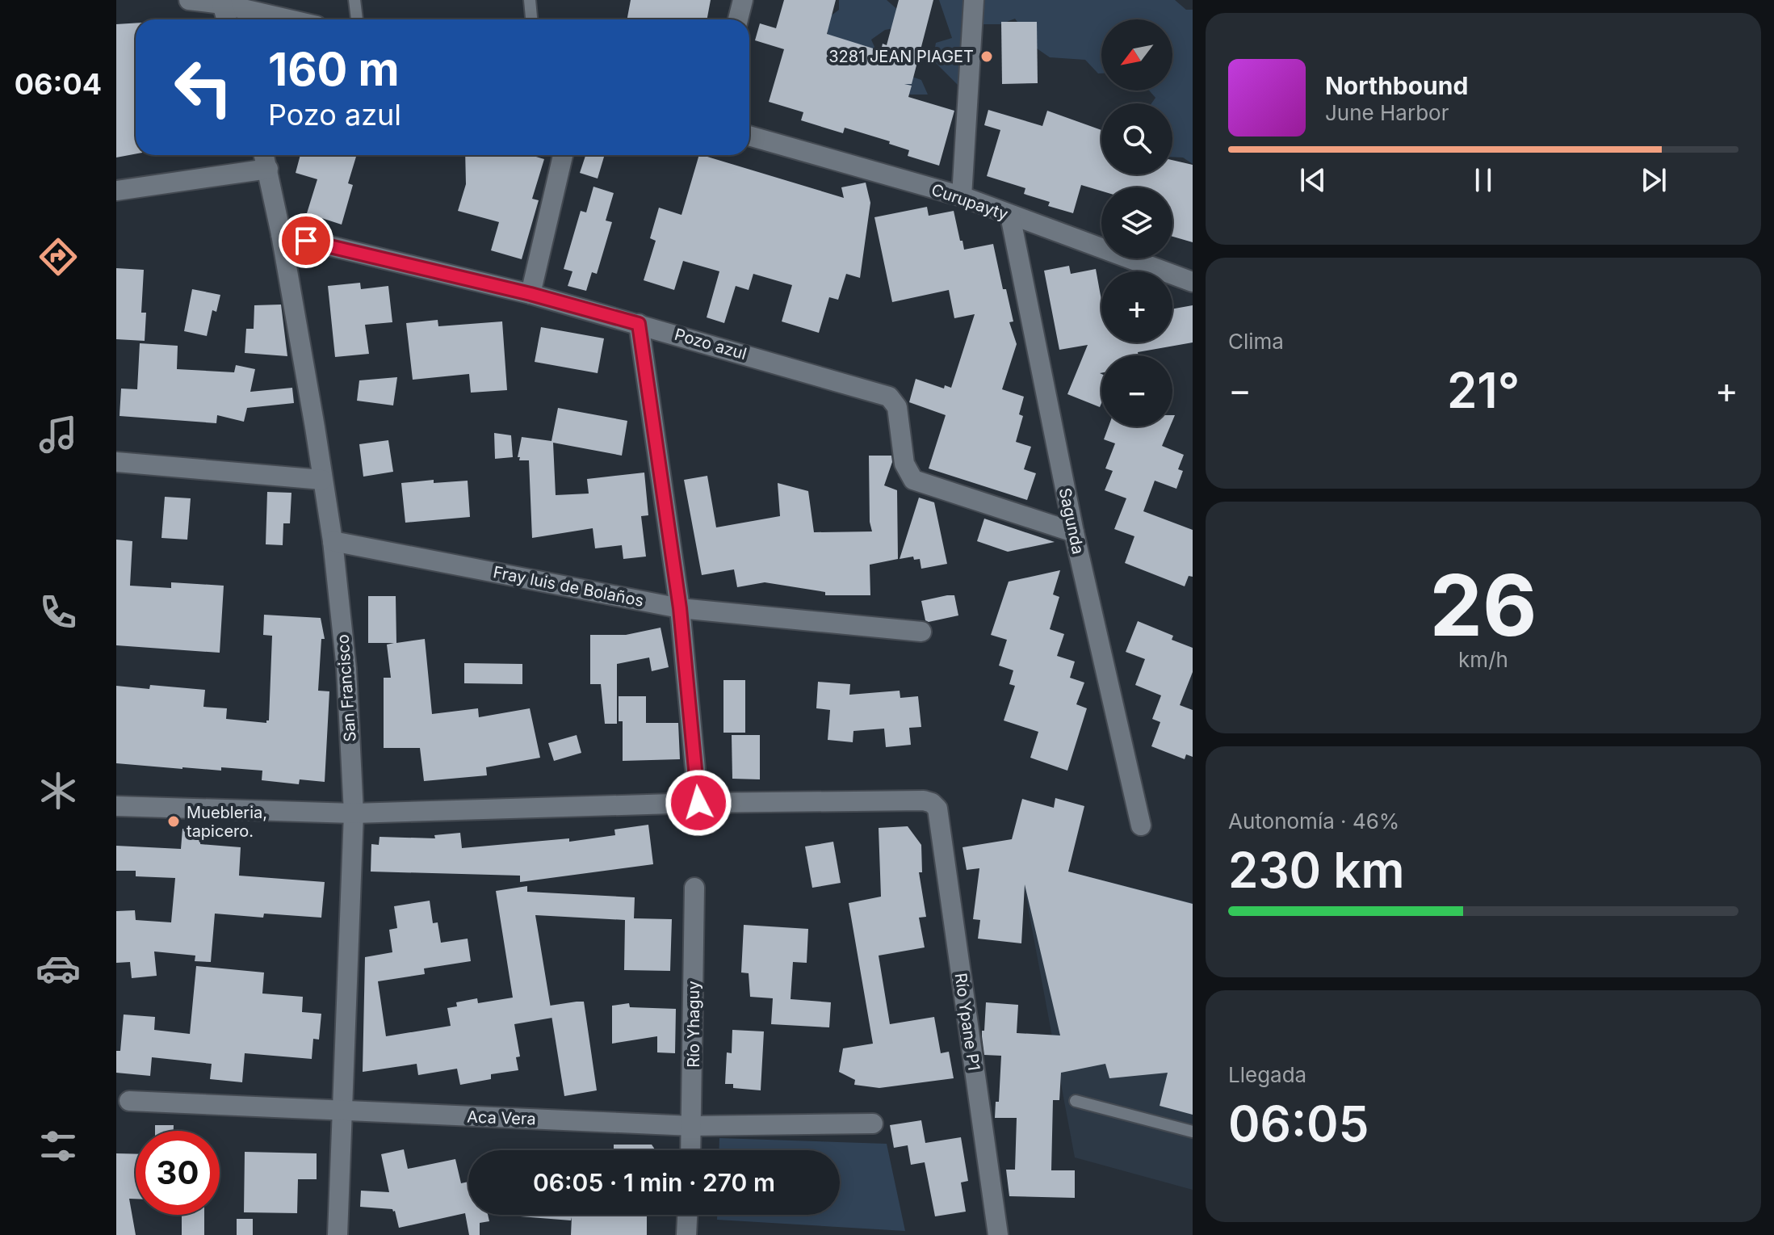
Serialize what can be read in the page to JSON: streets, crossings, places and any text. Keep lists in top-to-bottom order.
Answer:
{
  "streets": {
    "street": [
      "Curupayty",
      "Pozo azul",
      "Sagunda",
      "Fray luis de Bolaños",
      "San Francisco",
      "Río Ypane P1",
      "Río Yhaguy",
      "Aca Vera"
    ]
  },
  "crossings": [
    ["Curupayty", "Sagunda"],
    ["Pozo azul", "Sagunda"],
    ["Pozo azul", "San Francisco"],
    ["Fray luis de Bolaños", "San Francisco"],
    ["San Francisco", "Aca Vera"],
    ["Río Yhaguy", "Aca Vera"]
  ],
  "places": ["3281 JEAN PIAGET", "Muebleria, tapicero."],
  "north": "bottom left",
  "page": {
    "tabs": "06:04",
    "map_buttons": ["+", "−"],
    "turn": ["160 m", "Pozo azul"],
    "song": ["Northbound", "June Harbor"],
    "tile": [
      "Clima",
      ["26", "km/h"],
      ["Autonomía · 46%", "230 km"],
      ["Llegada", "06:05"]
    ],
    "heat": ["−", "21°", "+"],
    "limit": "30",
    "trip": "06:05 · 1 min · 270 m"
  }
}
